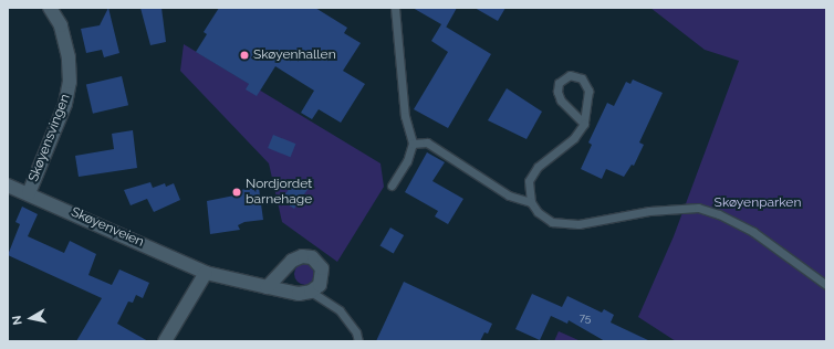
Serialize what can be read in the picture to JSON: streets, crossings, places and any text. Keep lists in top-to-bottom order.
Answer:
{
  "streets": {
    "street": ["Skøyensvingen", "Skøyenveien"]
  },
  "crossings": [
    ["Skøyensvingen", "Skøyenveien"]
  ],
  "parks": ["Skøyenparken"],
  "places": ["Skøyenhallen", "Nordjordet barnehage"],
  "house_numbers": ["75"],
  "north": "left"
}
